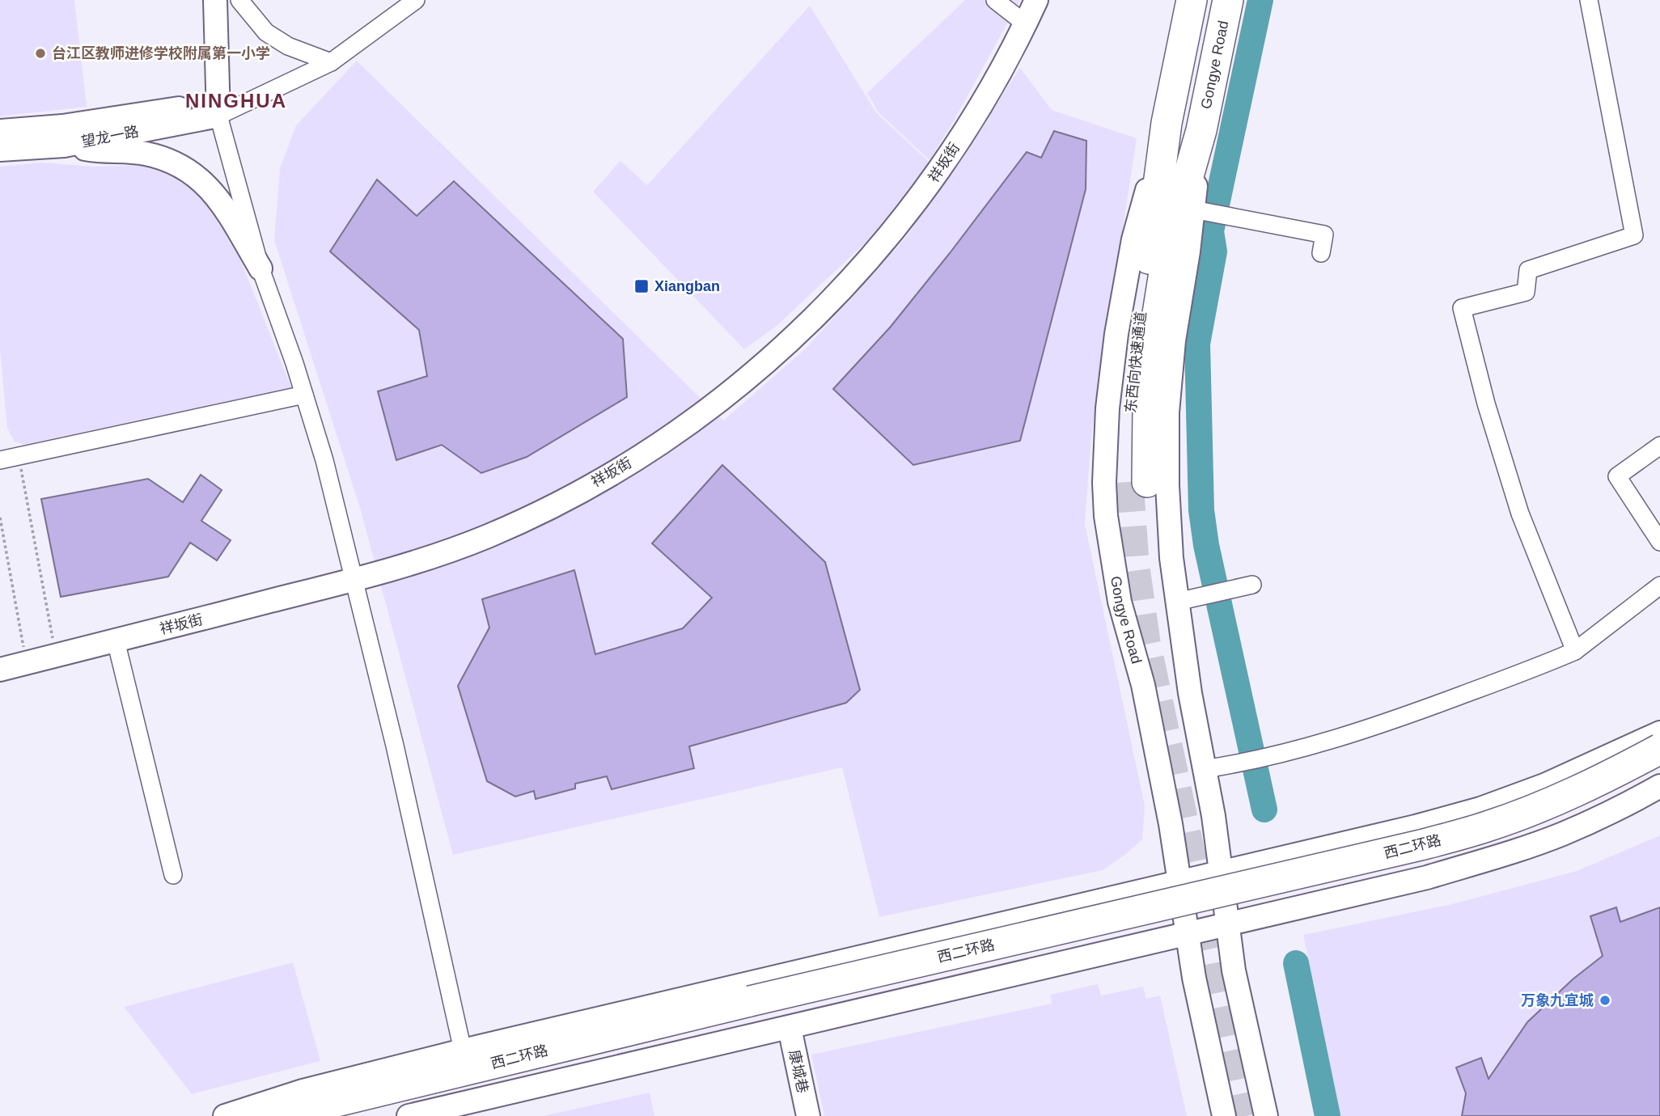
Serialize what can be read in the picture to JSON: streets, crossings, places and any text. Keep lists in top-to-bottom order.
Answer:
{
  "streets": {
    "highway": ["Gongye Road", "东西向快速通道", "西二环路"],
    "main road": ["望龙一路", "祥坂街", "康城巷"]
  },
  "crossings": [
    ["Gongye Road", "东西向快速通道"]
  ],
  "districts": ["NINGHUA"],
  "places": {
    "other": ["台江区教师进修学校附属第一小学", "万象九宜城"],
    "transit": ["Xiangban"]
  }
}
